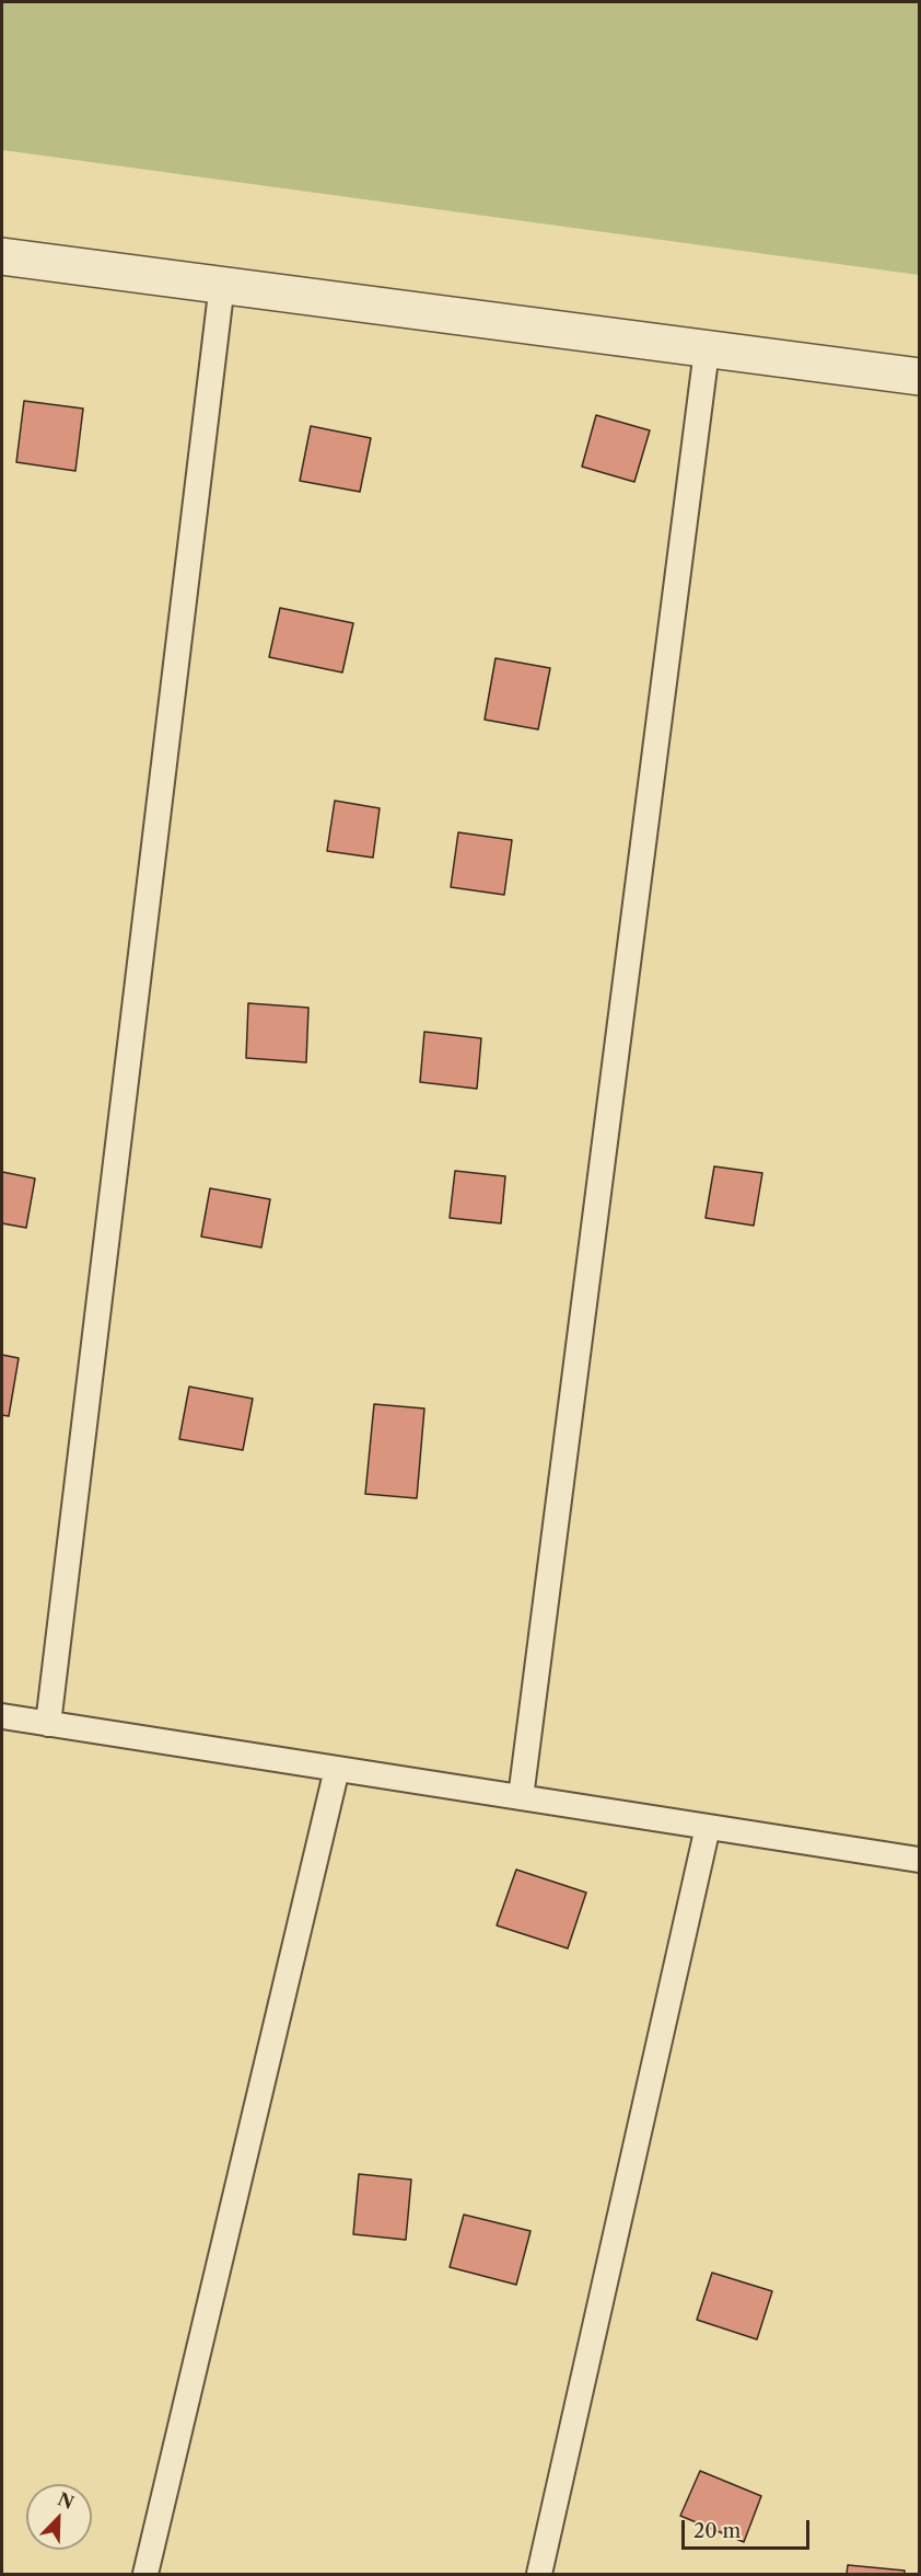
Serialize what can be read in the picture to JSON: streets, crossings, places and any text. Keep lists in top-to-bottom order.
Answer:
{
  "scale_bar": "20 m",
  "north": "top right"
}
